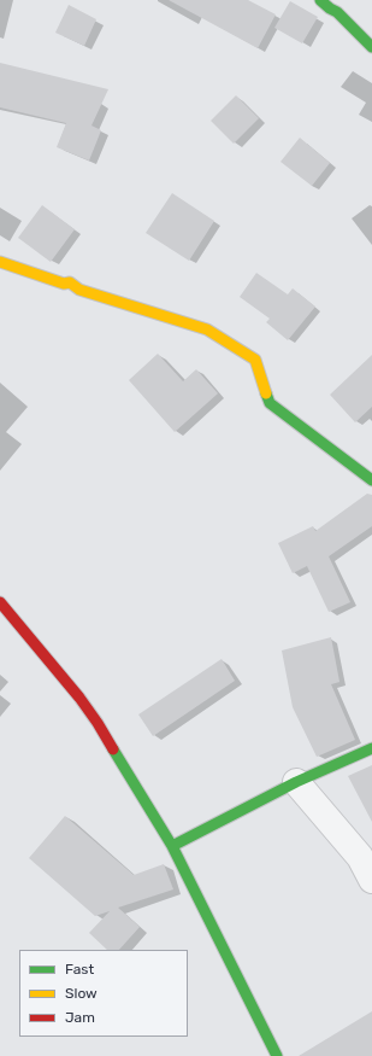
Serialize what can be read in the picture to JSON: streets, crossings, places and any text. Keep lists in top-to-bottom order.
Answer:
{
  "legend": ["Fast", "Slow", "Jam"]
}
